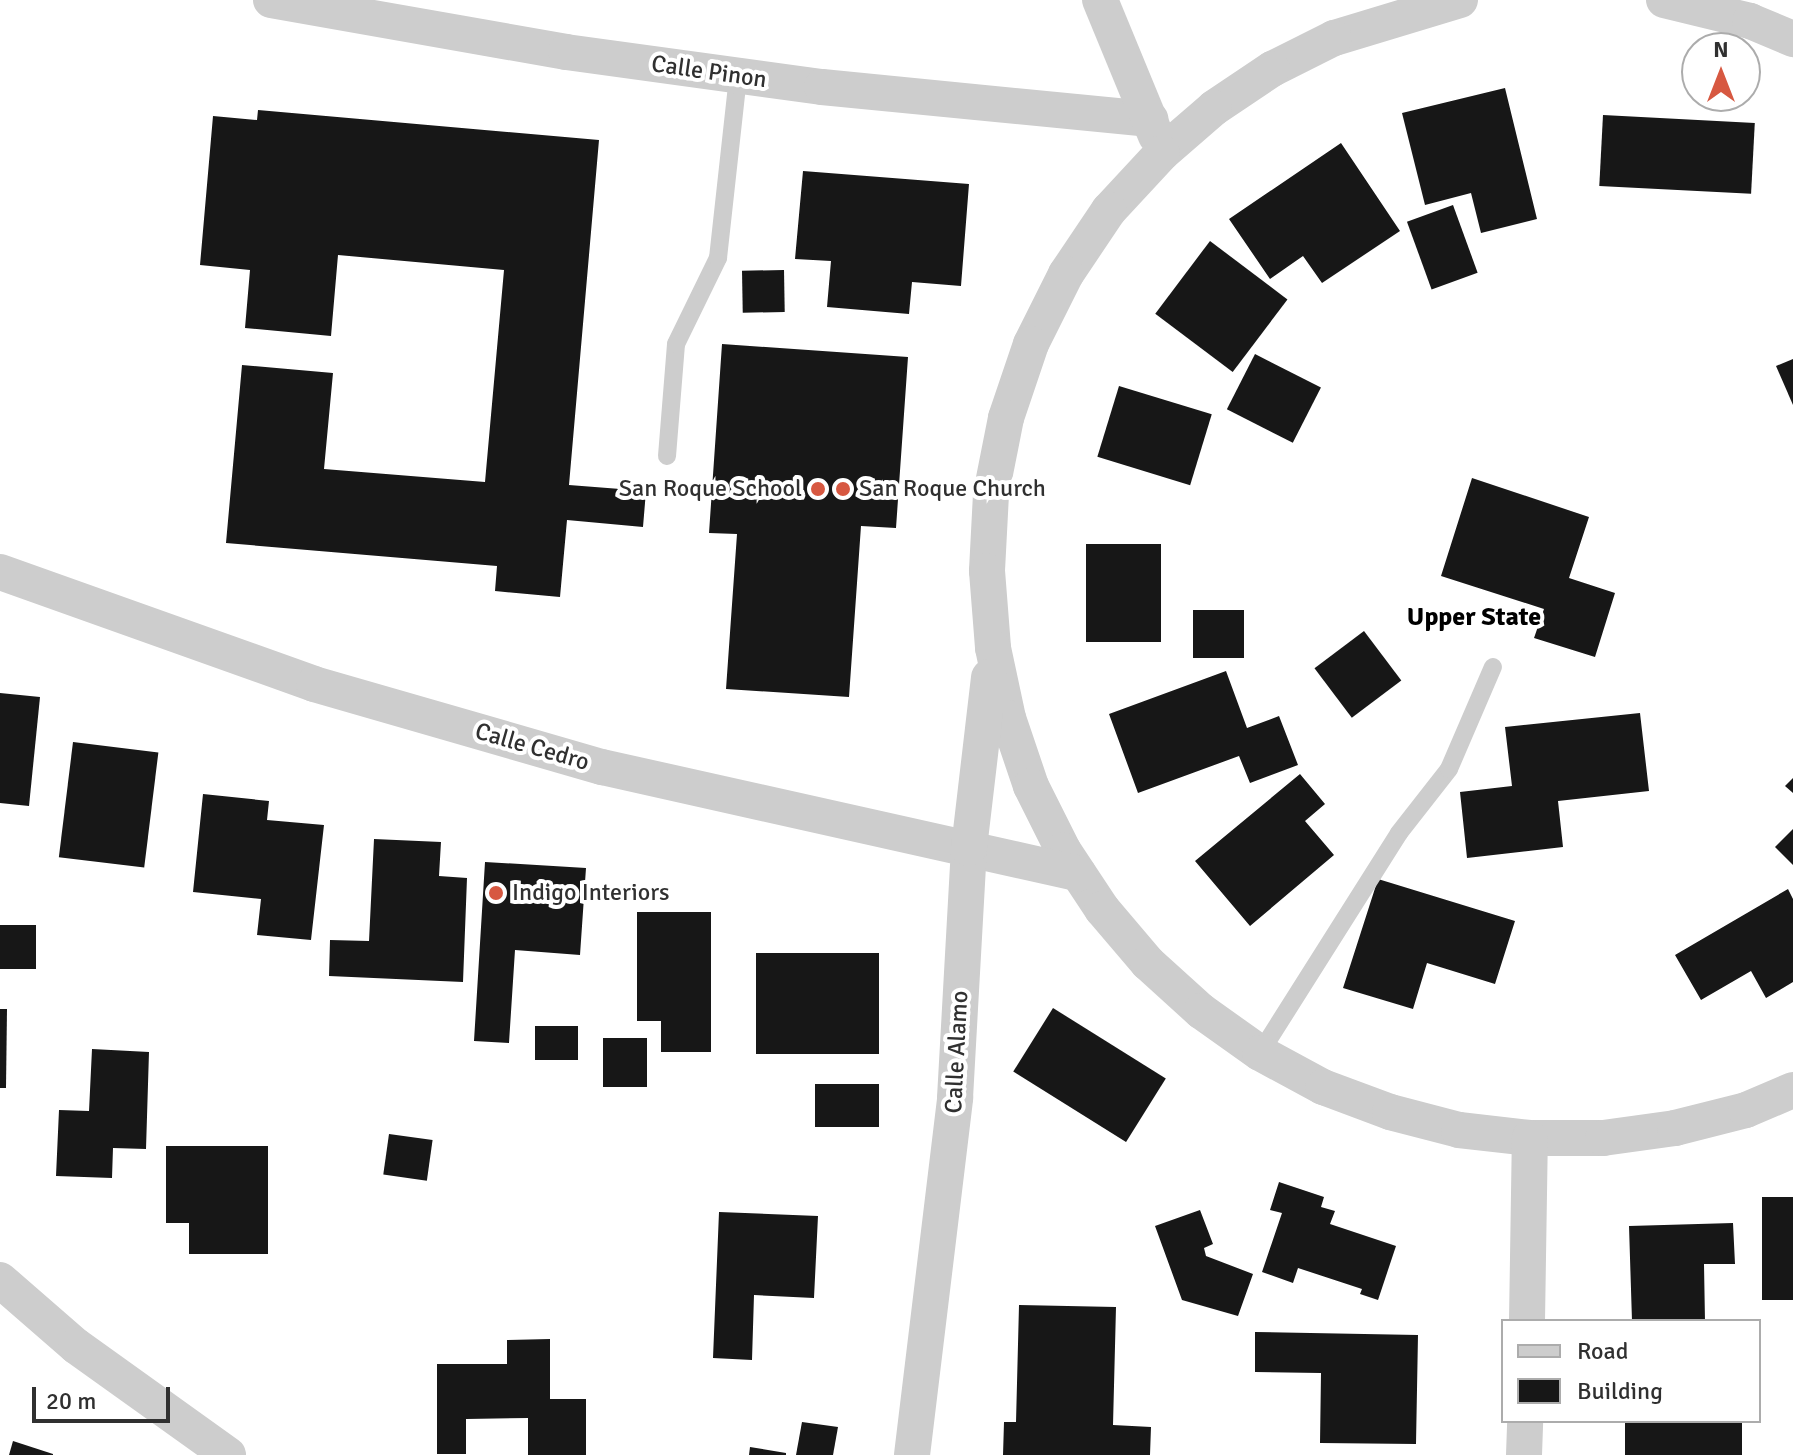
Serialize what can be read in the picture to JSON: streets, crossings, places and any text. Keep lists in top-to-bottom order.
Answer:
{
  "streets": {
    "street": ["Calle Pinon", "Calle Cedro", "Calle Alamo"]
  },
  "crossings": [
    ["Calle Cedro", "Calle Alamo"]
  ],
  "districts": ["Upper State"],
  "places": ["San Roque School", "San Roque Church", "Indigo Interiors"],
  "legend": ["Road", "Building"],
  "scale_bar": "20 m",
  "north": "top"
}
